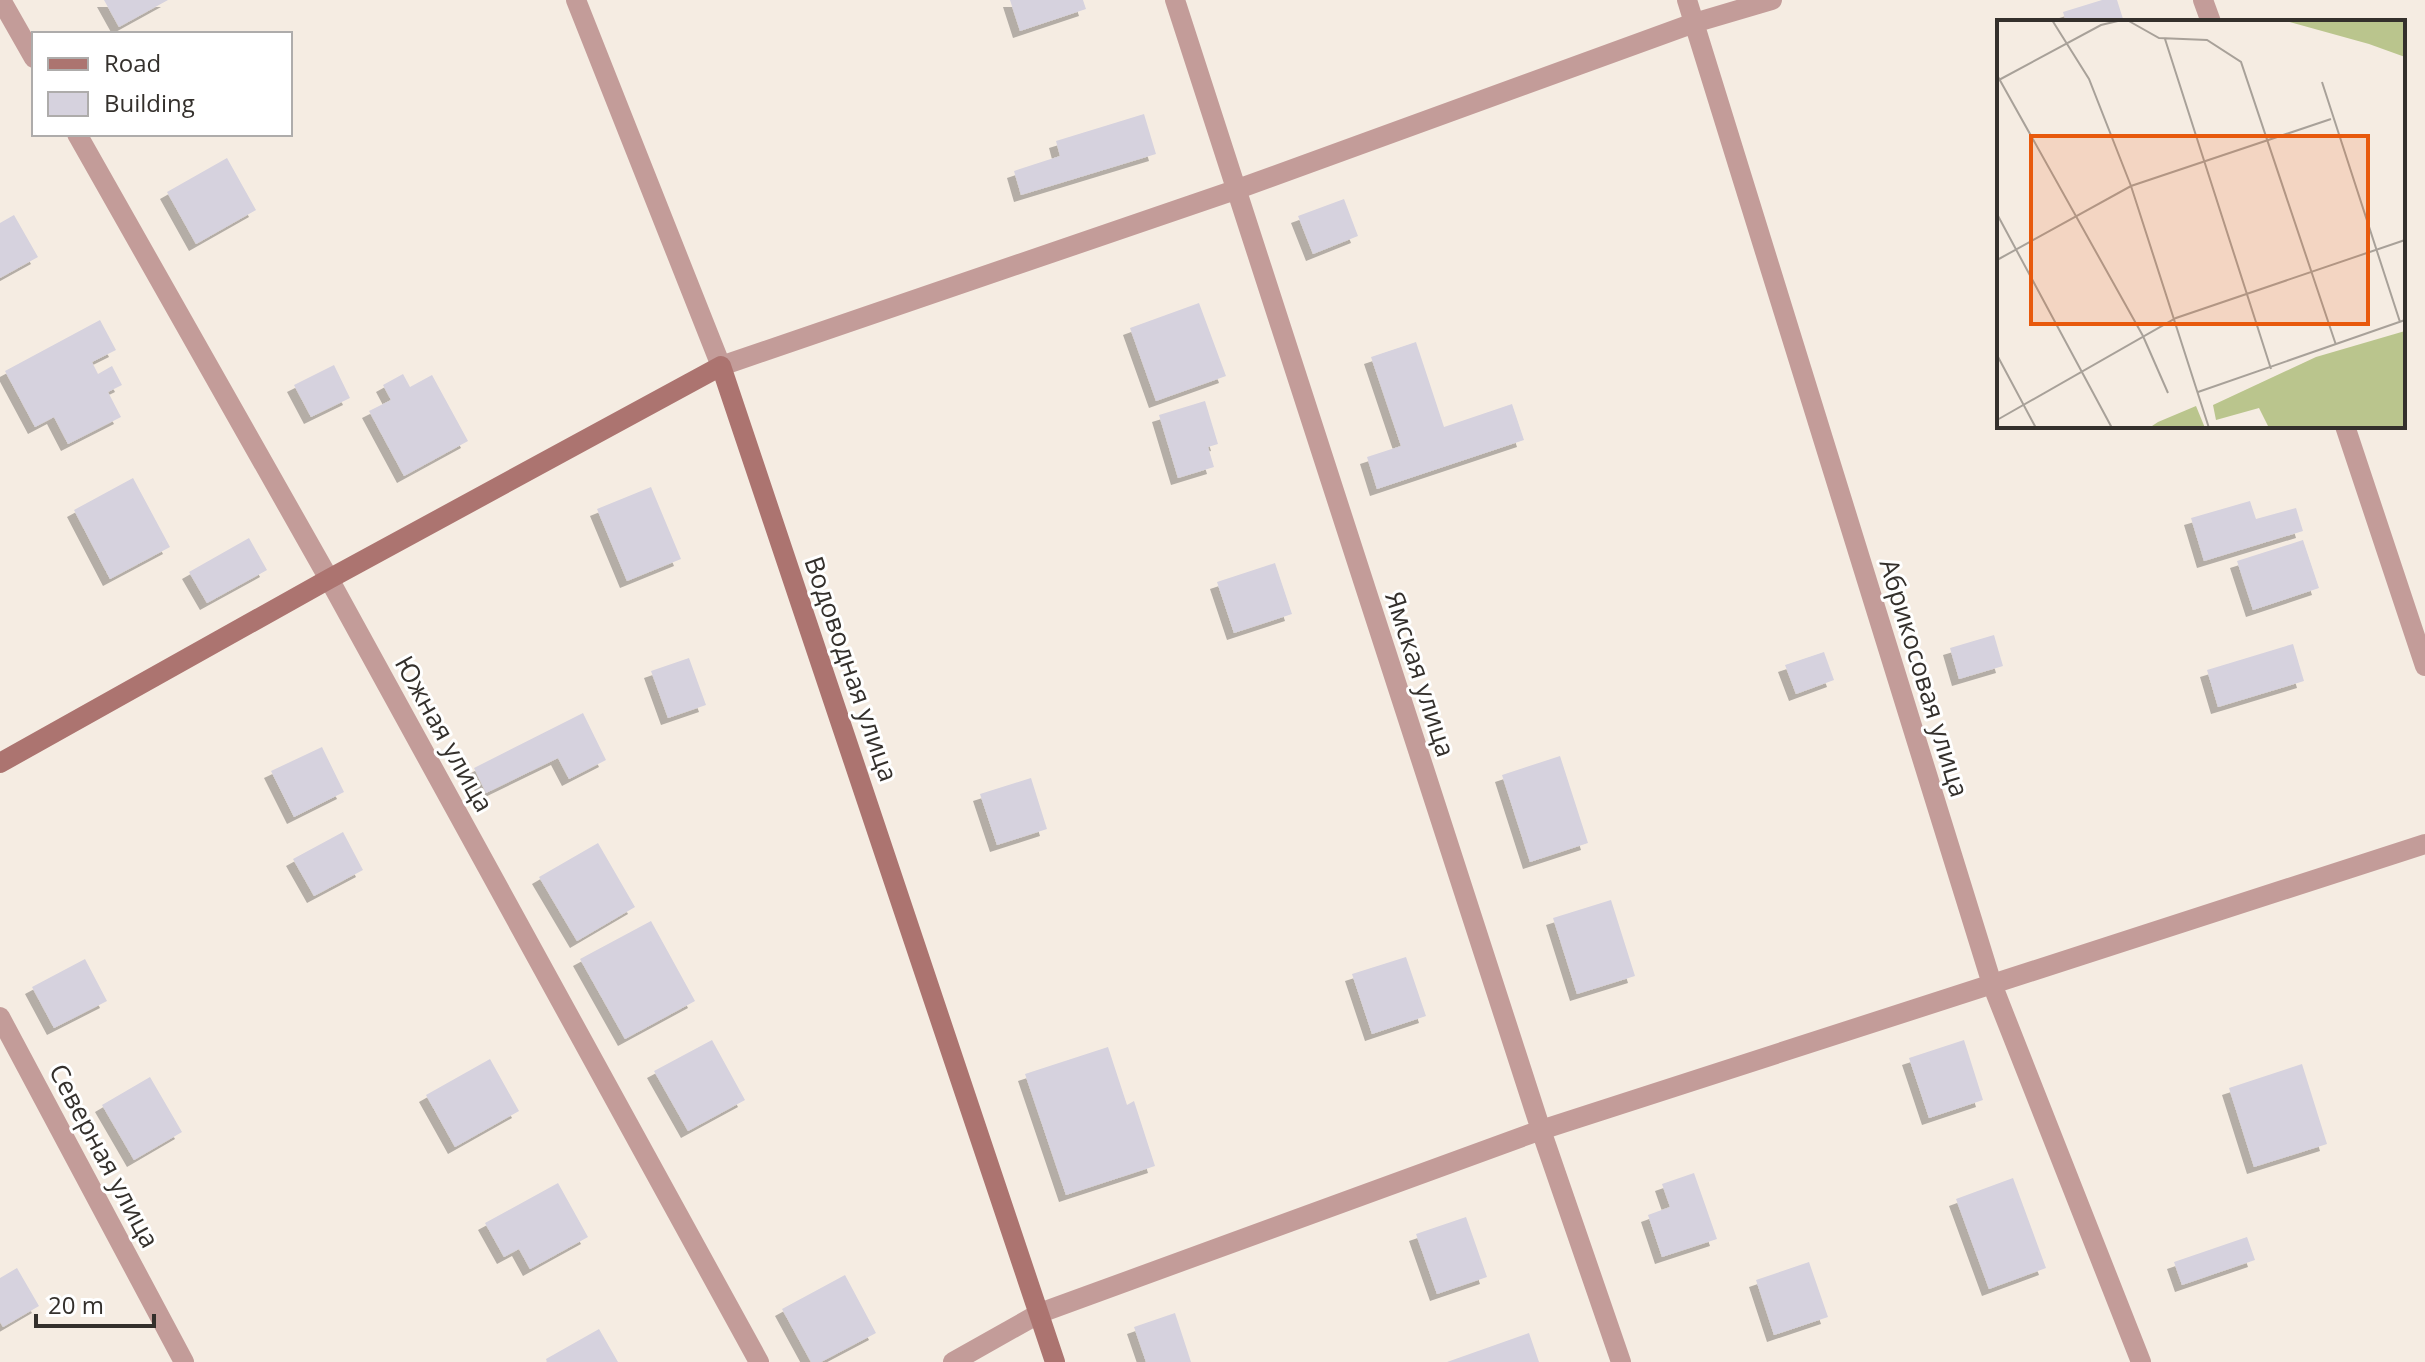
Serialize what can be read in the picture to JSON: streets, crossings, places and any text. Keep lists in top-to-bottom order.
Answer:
{
  "streets": {
    "street": [
      "Водоводная улица",
      "Ямская улица",
      "Абрикосовая улица",
      "Южная улица",
      "Северная улица"
    ]
  },
  "legend": ["Road", "Building"],
  "scale_bar": "20 m"
}
